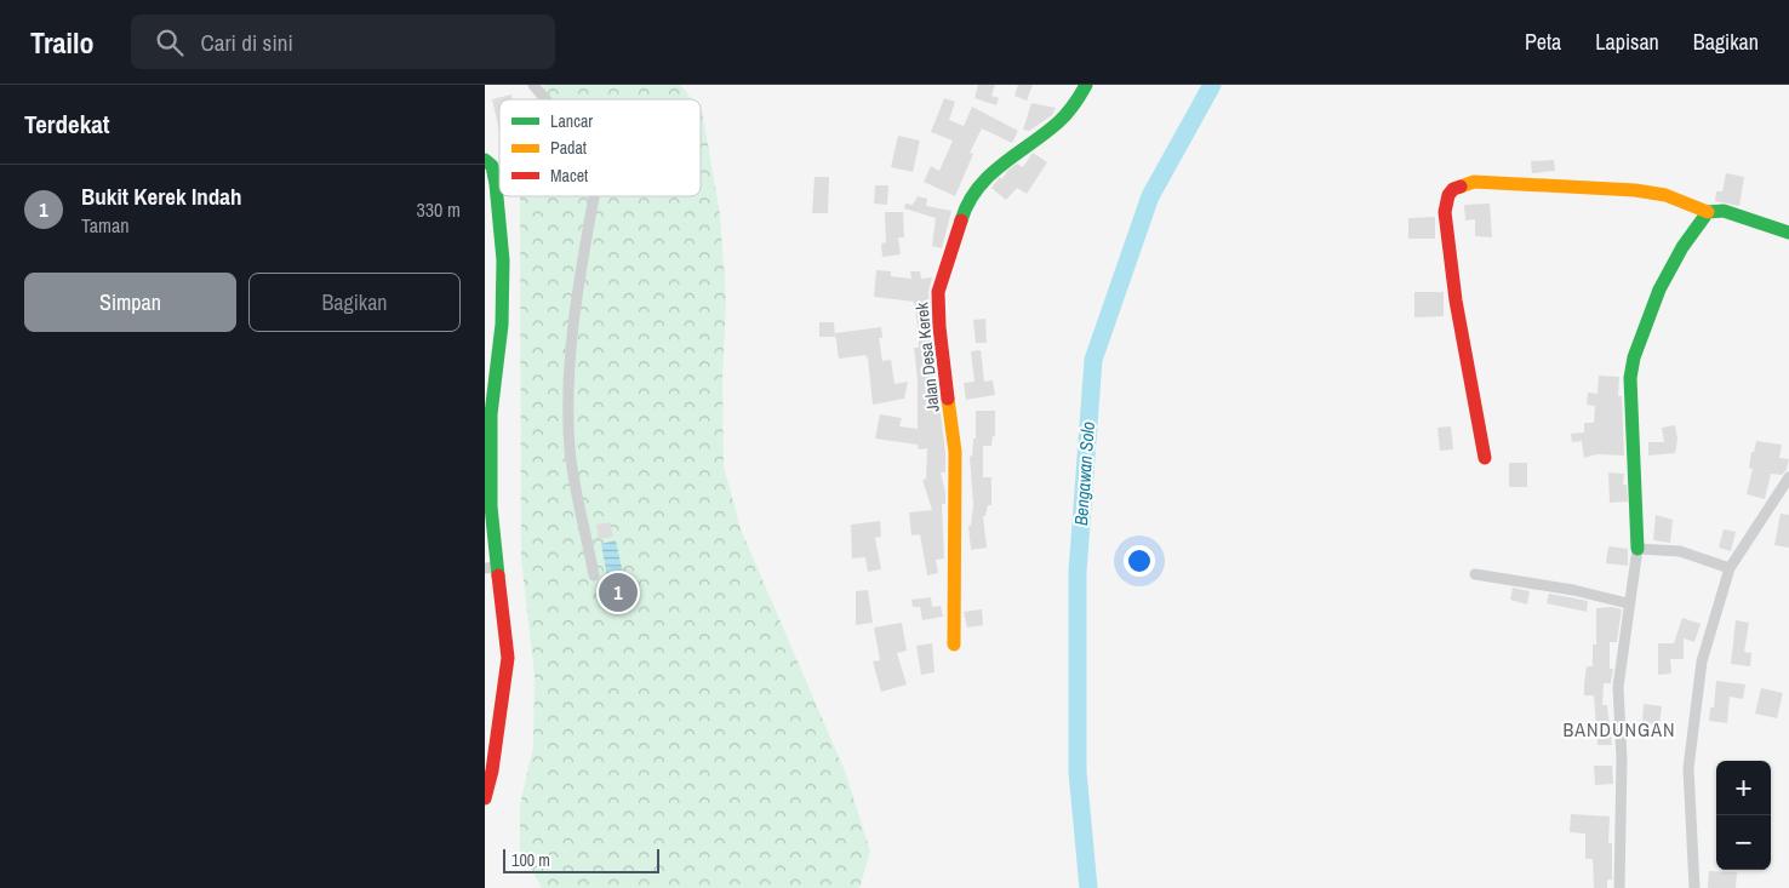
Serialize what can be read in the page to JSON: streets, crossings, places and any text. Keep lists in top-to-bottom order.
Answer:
{
  "streets": {
    "street": ["Jalan Desa Kerek"]
  },
  "districts": ["BANDUNGAN"],
  "water": ["Bengawan Solo"],
  "legend": ["Lancar", "Padat", "Macet"],
  "scale_bar": "100 m",
  "page": {
    "header": "Trailo",
    "search": "Cari di sini",
    "nav": ["Peta", "Lapisan", "Bagikan"],
    "heading": "Terdekat",
    "list": [
      {
        "mark": "1",
        "name": "Bukit Kerek Indah",
        "note": "Taman",
        "value": "330 m"
      }
    ],
    "buttons": ["Simpan", "Bagikan"],
    "pins": "1",
    "map_buttons": ["+", "−"],
    "scale": "100 m"
  }
}
